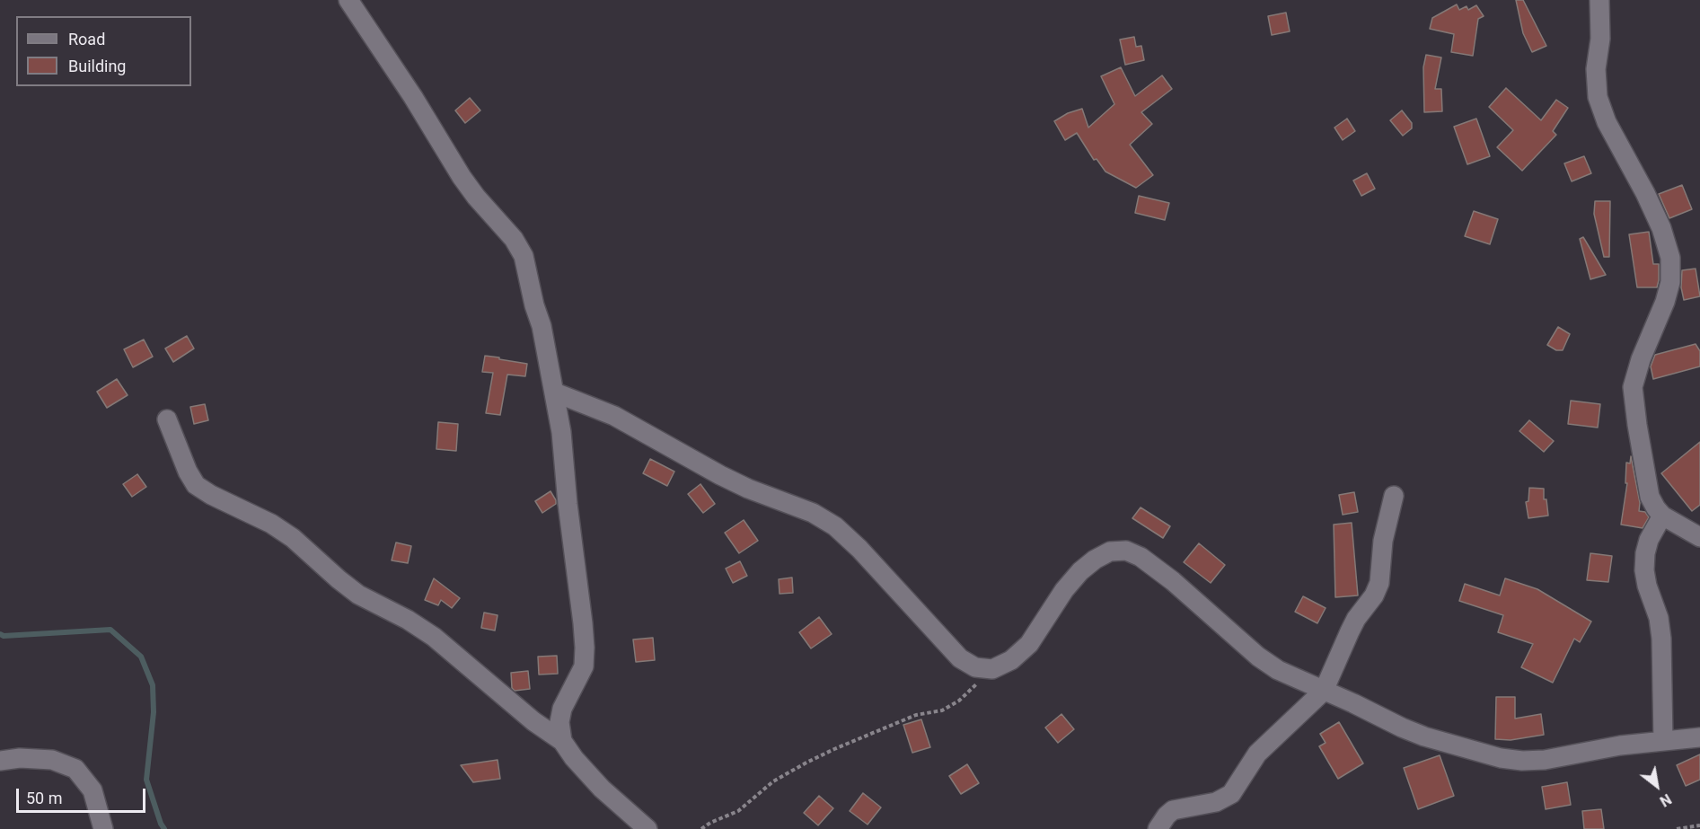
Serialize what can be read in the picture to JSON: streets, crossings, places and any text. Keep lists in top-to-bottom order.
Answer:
{
  "legend": ["Road", "Building"],
  "scale_bar": "50 m",
  "north": "bottom right"
}
